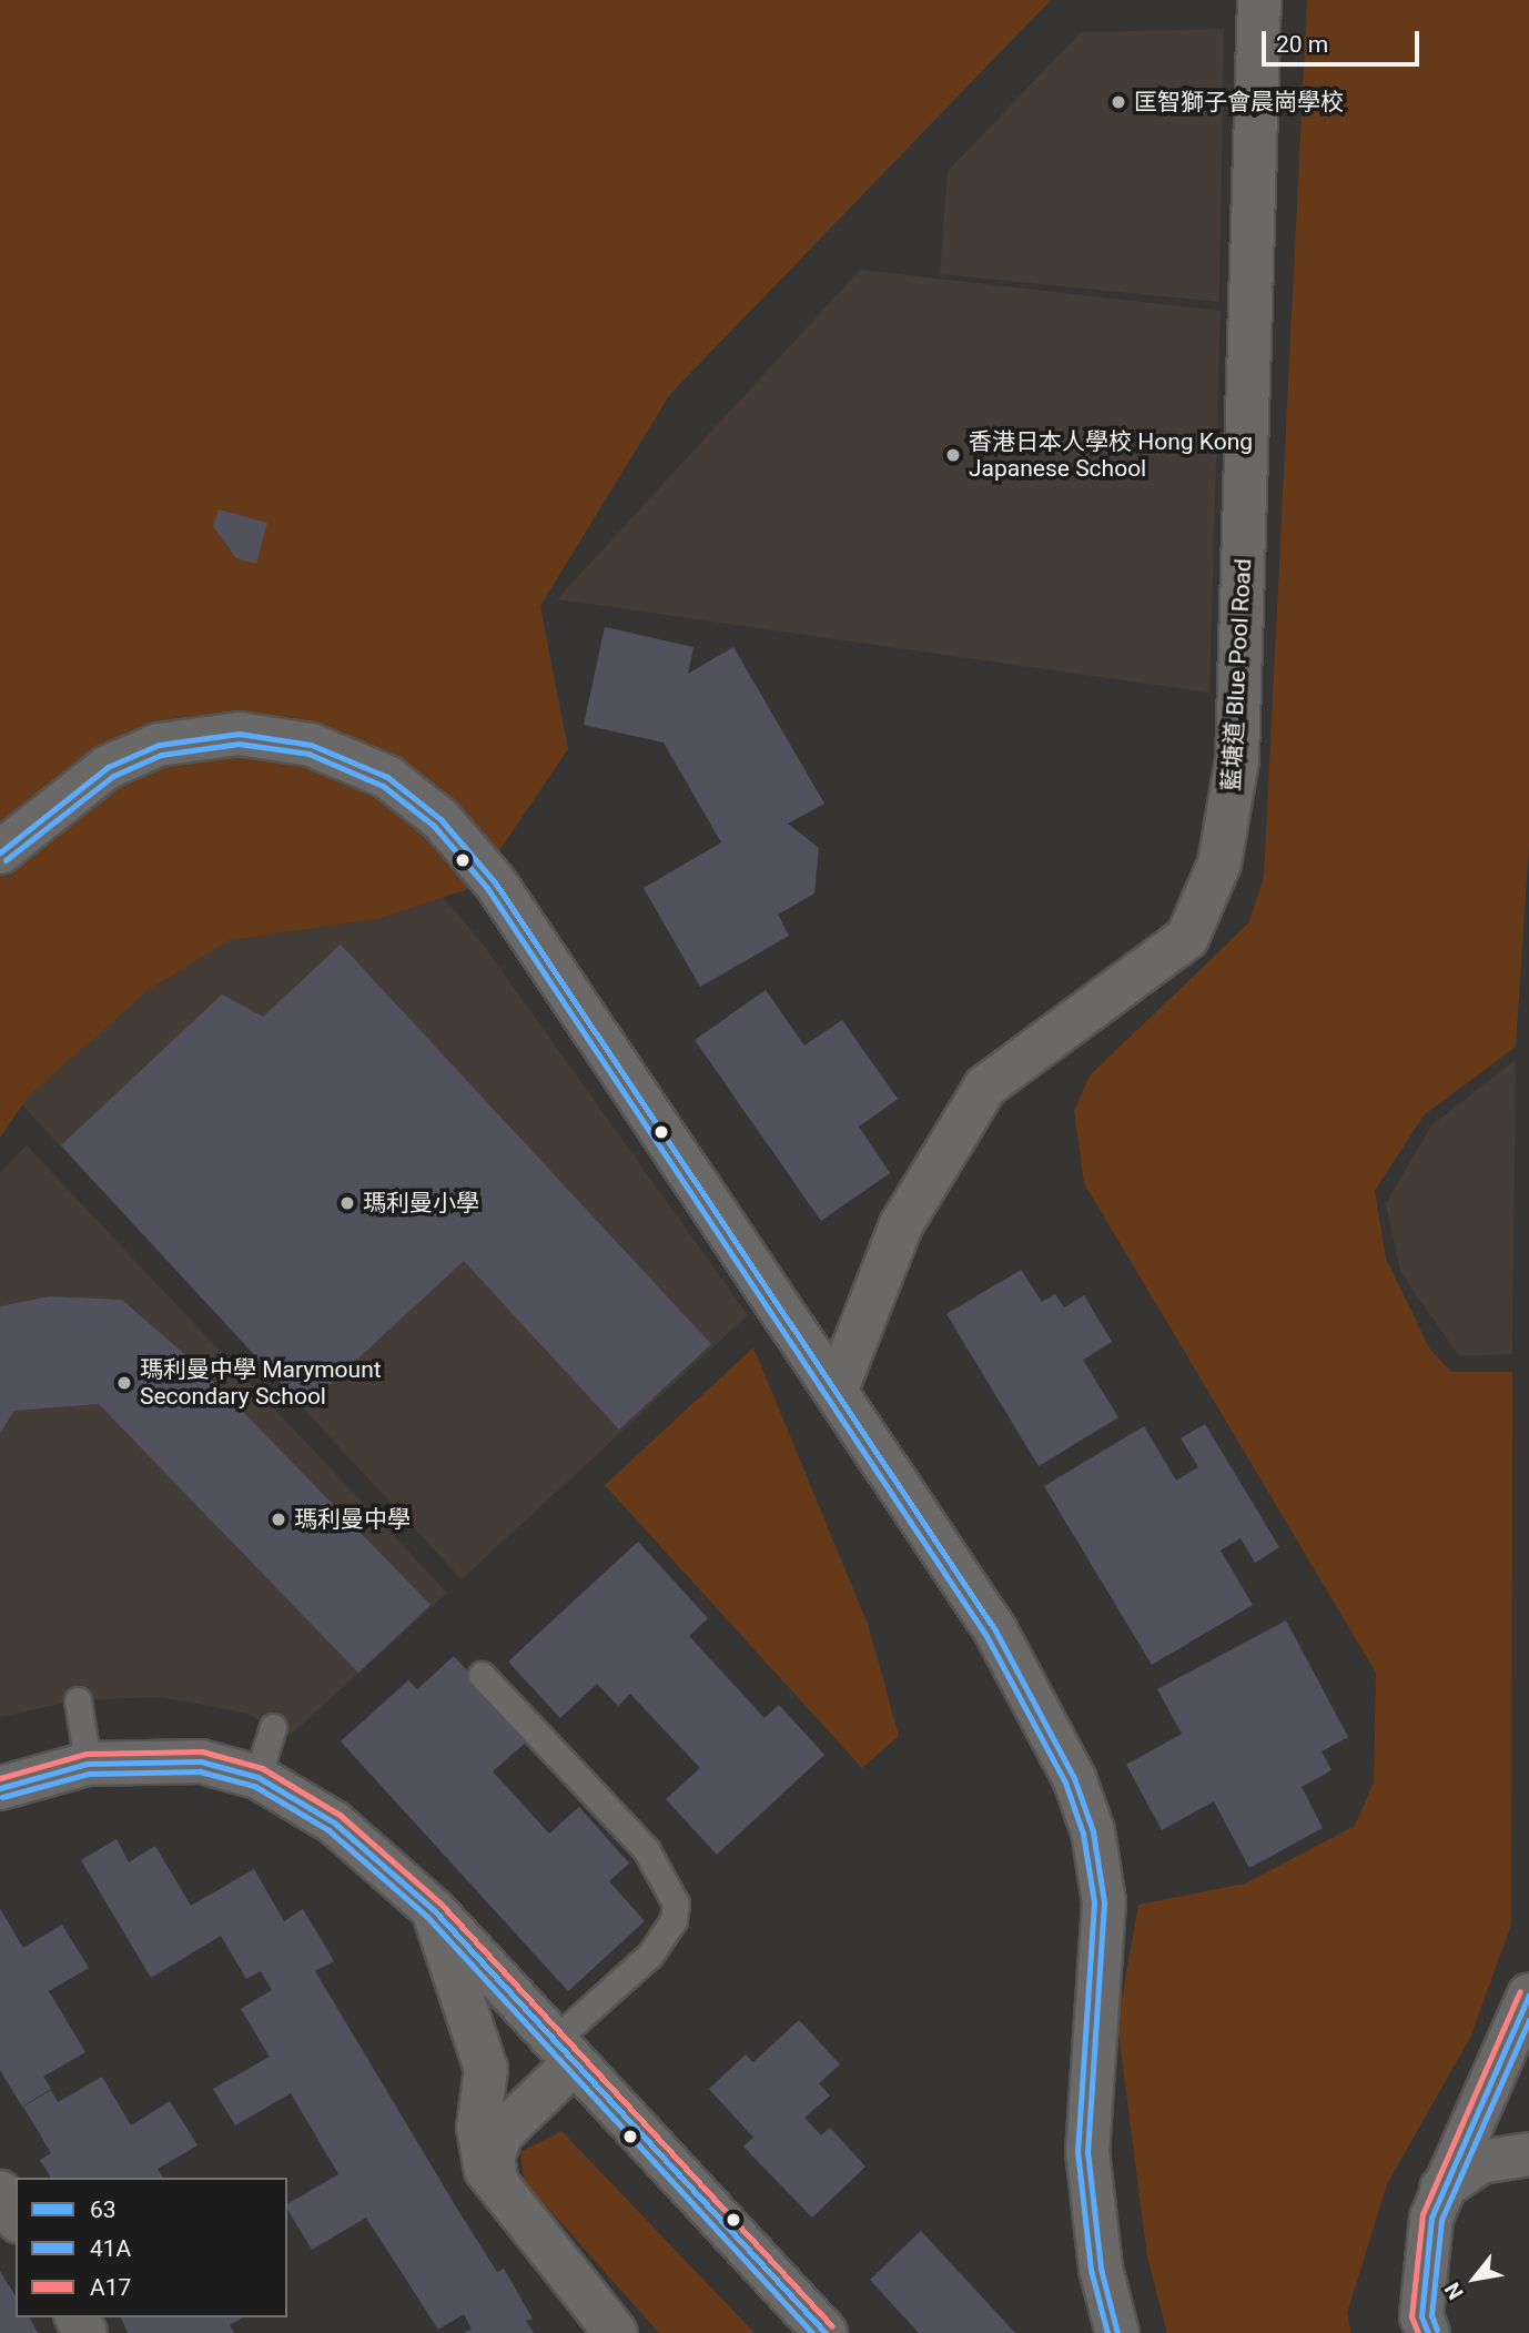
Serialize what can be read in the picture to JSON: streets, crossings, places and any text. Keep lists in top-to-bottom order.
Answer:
{
  "streets": {
    "street": ["藍塘道 Blue Pool Road"]
  },
  "places": [
    "匡智獅子會晨崗學校",
    "香港日本人學校 Hong Kong Japanese School",
    "瑪利曼小學",
    "瑪利曼中學 Marymount Secondary School",
    "瑪利曼中學"
  ],
  "lines": ["transit line 63", "transit line 41A", "transit line A17"],
  "legend": ["63", "41A", "A17"],
  "scale_bar": "20 m",
  "north": "bottom left"
}
